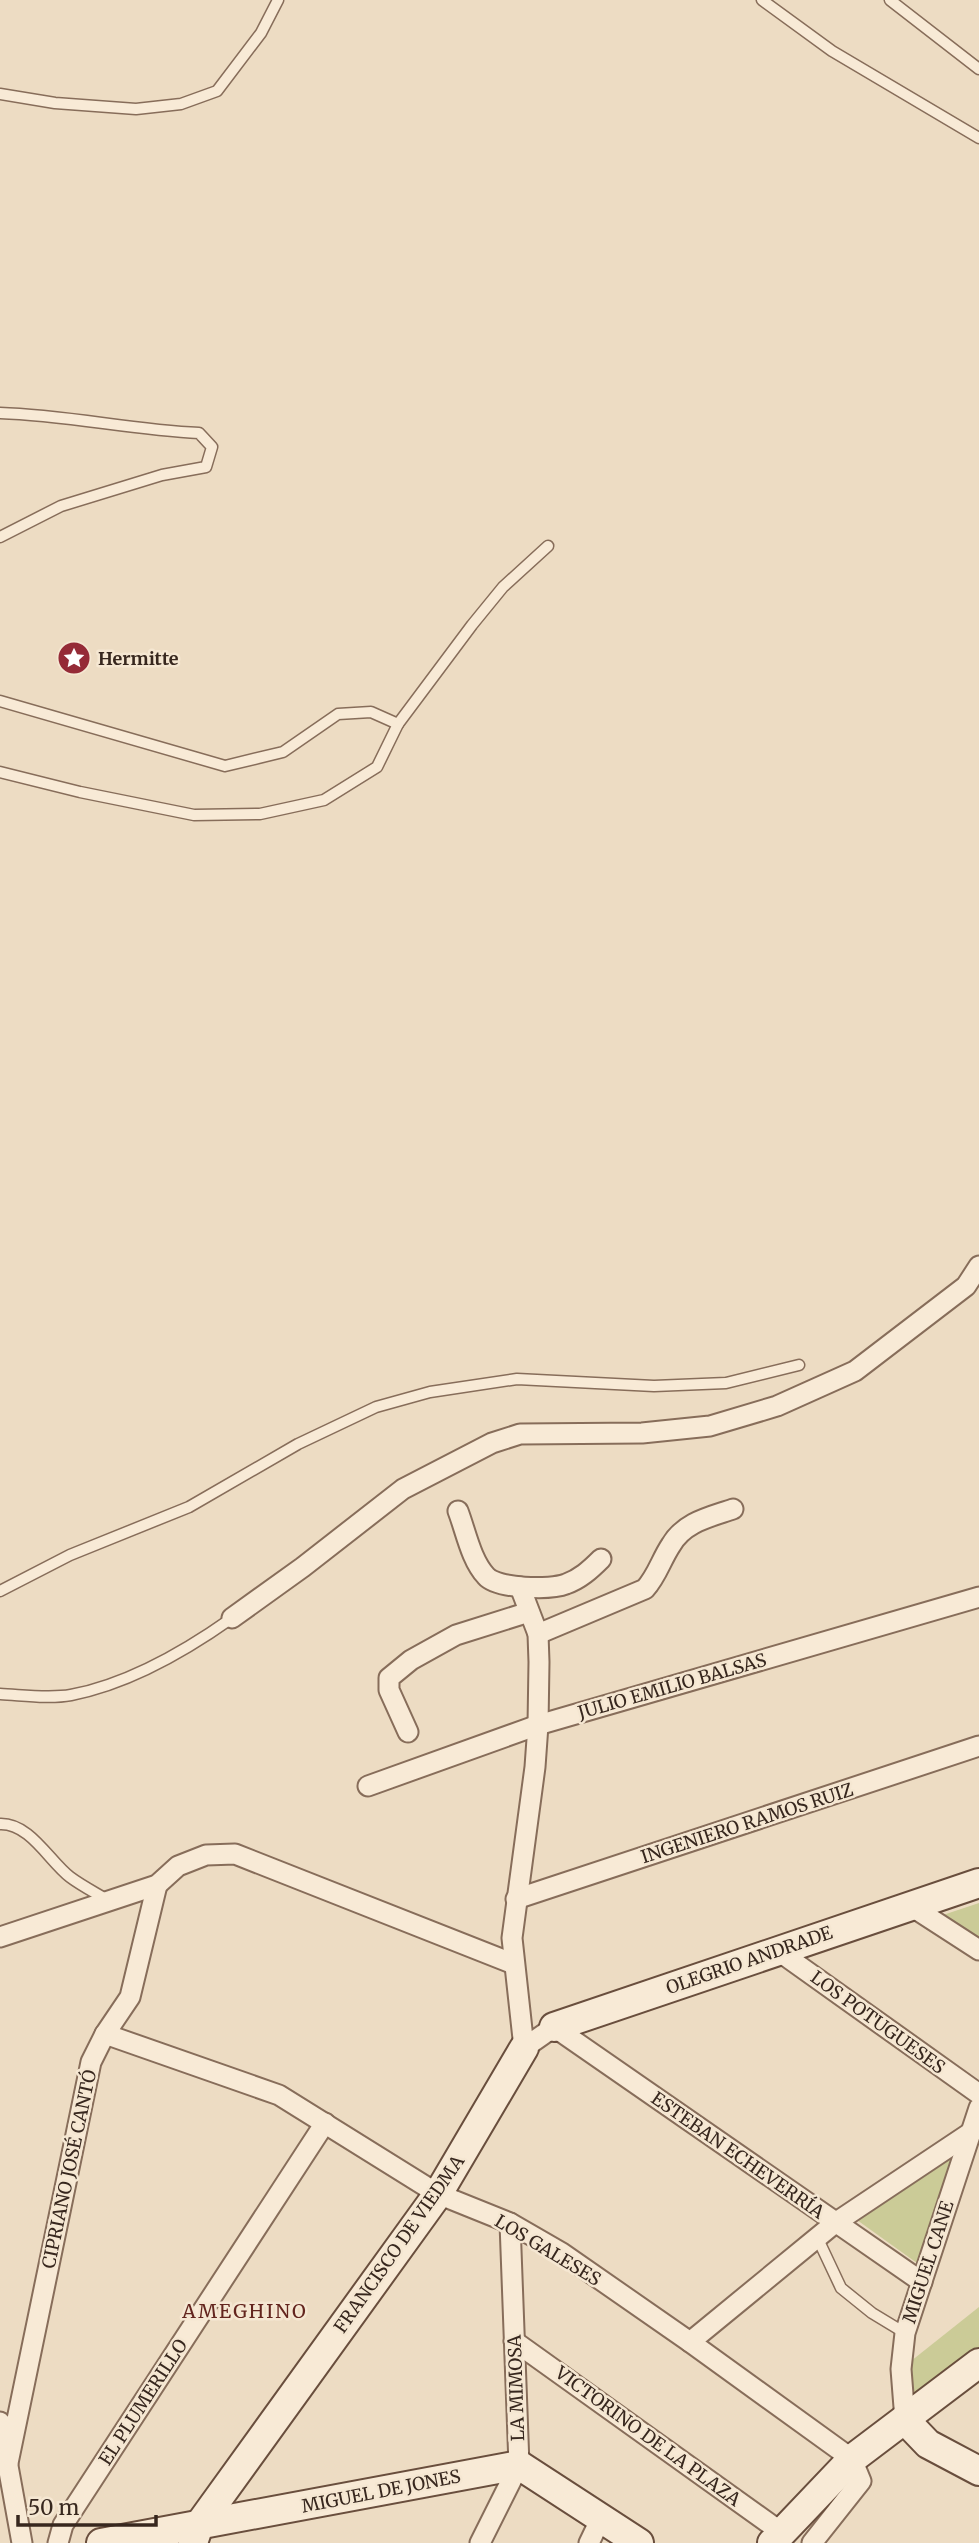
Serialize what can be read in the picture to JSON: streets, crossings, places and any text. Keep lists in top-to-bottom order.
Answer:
{
  "streets": {
    "street": [
      "JULIO EMILIO BALSAS",
      "INGENIERO RAMOS RUIZ",
      "OLEGRIO ANDRADE",
      "LOS POTUGUESES",
      "ESTEBAN ECHEVERRÍA",
      "CIPRIANO JOSÉ CANTÓ",
      "FRANCISCO DE VIEDMA",
      "LOS GALESES",
      "MIGUEL CANE",
      "LA MIMOSA",
      "EL PLUMERILLO",
      "VICTORINO DE LA PLAZA",
      "MIGUEL DE JONES"
    ]
  },
  "crossings": [
    ["OLEGRIO ANDRADE", "LOS POTUGUESES"],
    ["OLEGRIO ANDRADE", "ESTEBAN ECHEVERRÍA"],
    ["OLEGRIO ANDRADE", "FRANCISCO DE VIEDMA"],
    ["ESTEBAN ECHEVERRÍA", "MIGUEL CANE"],
    ["CIPRIANO JOSÉ CANTÓ", "LOS GALESES"],
    ["FRANCISCO DE VIEDMA", "LOS GALESES"],
    ["FRANCISCO DE VIEDMA", "MIGUEL DE JONES"],
    ["LOS GALESES", "LA MIMOSA"],
    ["LOS GALESES", "EL PLUMERILLO"],
    ["LA MIMOSA", "VICTORINO DE LA PLAZA"],
    ["LA MIMOSA", "MIGUEL DE JONES"]
  ],
  "districts": ["AMEGHINO"],
  "places": {
    "place": ["Hermitte"]
  },
  "scale_bar": "50 m"
}
